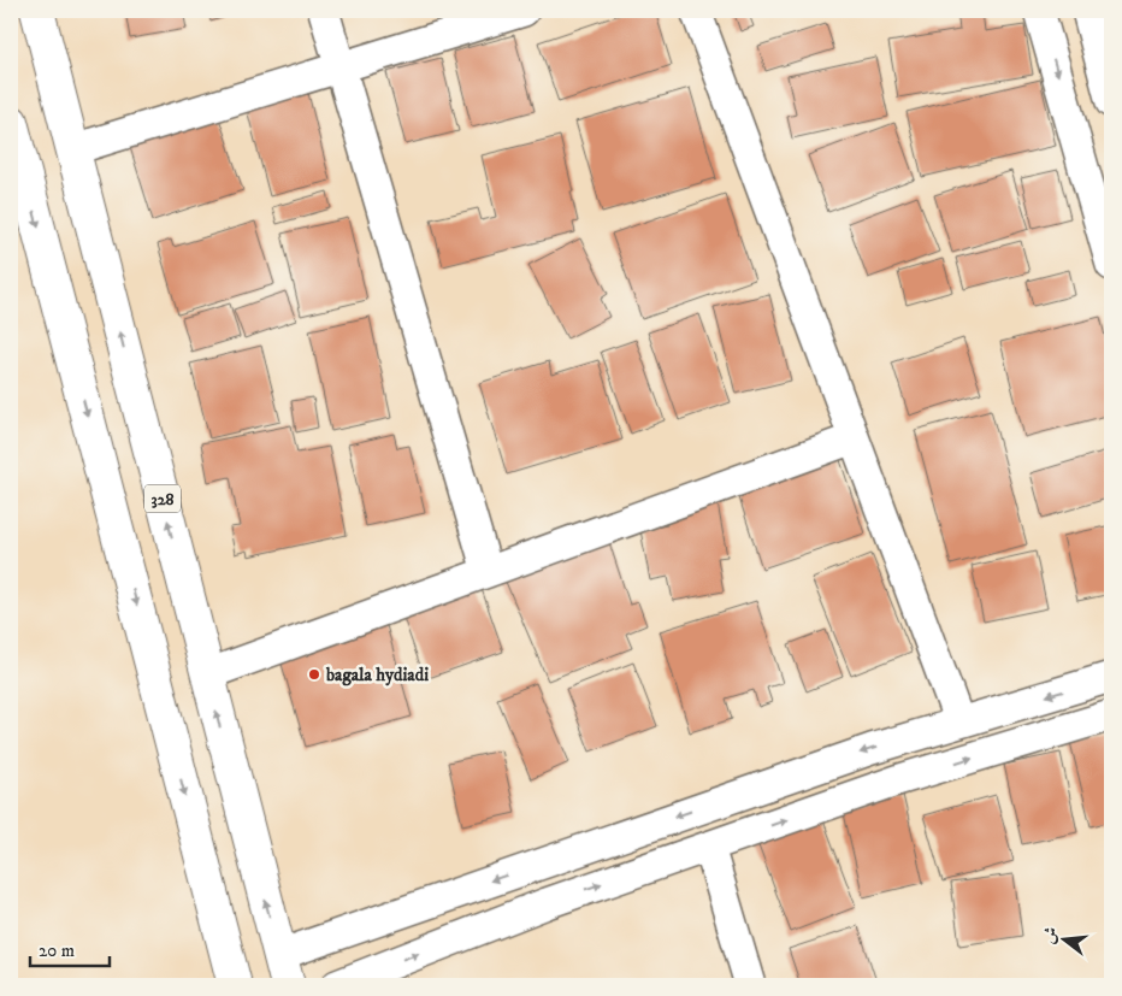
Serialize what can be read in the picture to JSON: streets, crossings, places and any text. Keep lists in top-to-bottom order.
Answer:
{
  "streets": {
    "main road": ["328"]
  },
  "places": ["bagala hydiadi"],
  "scale_bar": "20 m",
  "north": "left"
}
